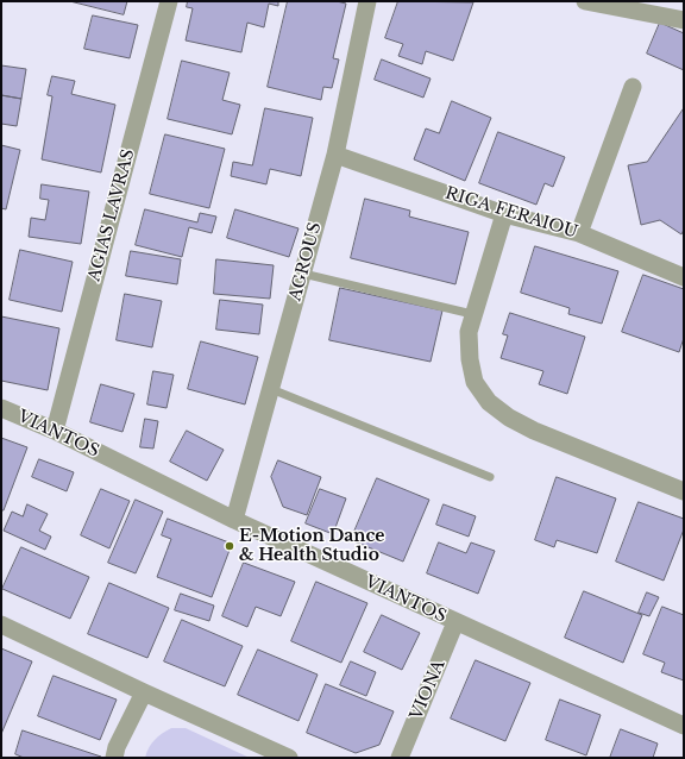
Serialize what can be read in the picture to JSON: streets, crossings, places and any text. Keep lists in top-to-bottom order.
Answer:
{
  "streets": {
    "street": [
      "RIGA FERAIOU",
      "AGIAS LAVRAS",
      "AGROUS",
      "VIANTOS",
      "VIONA"
    ]
  },
  "crossings": [
    ["RIGA FERAIOU", "AGROUS"],
    ["AGIAS LAVRAS", "VIANTOS"],
    ["AGROUS", "VIANTOS"],
    ["VIANTOS", "VIONA"]
  ],
  "places": ["E-Motion Dance & Health Studio"]
}
